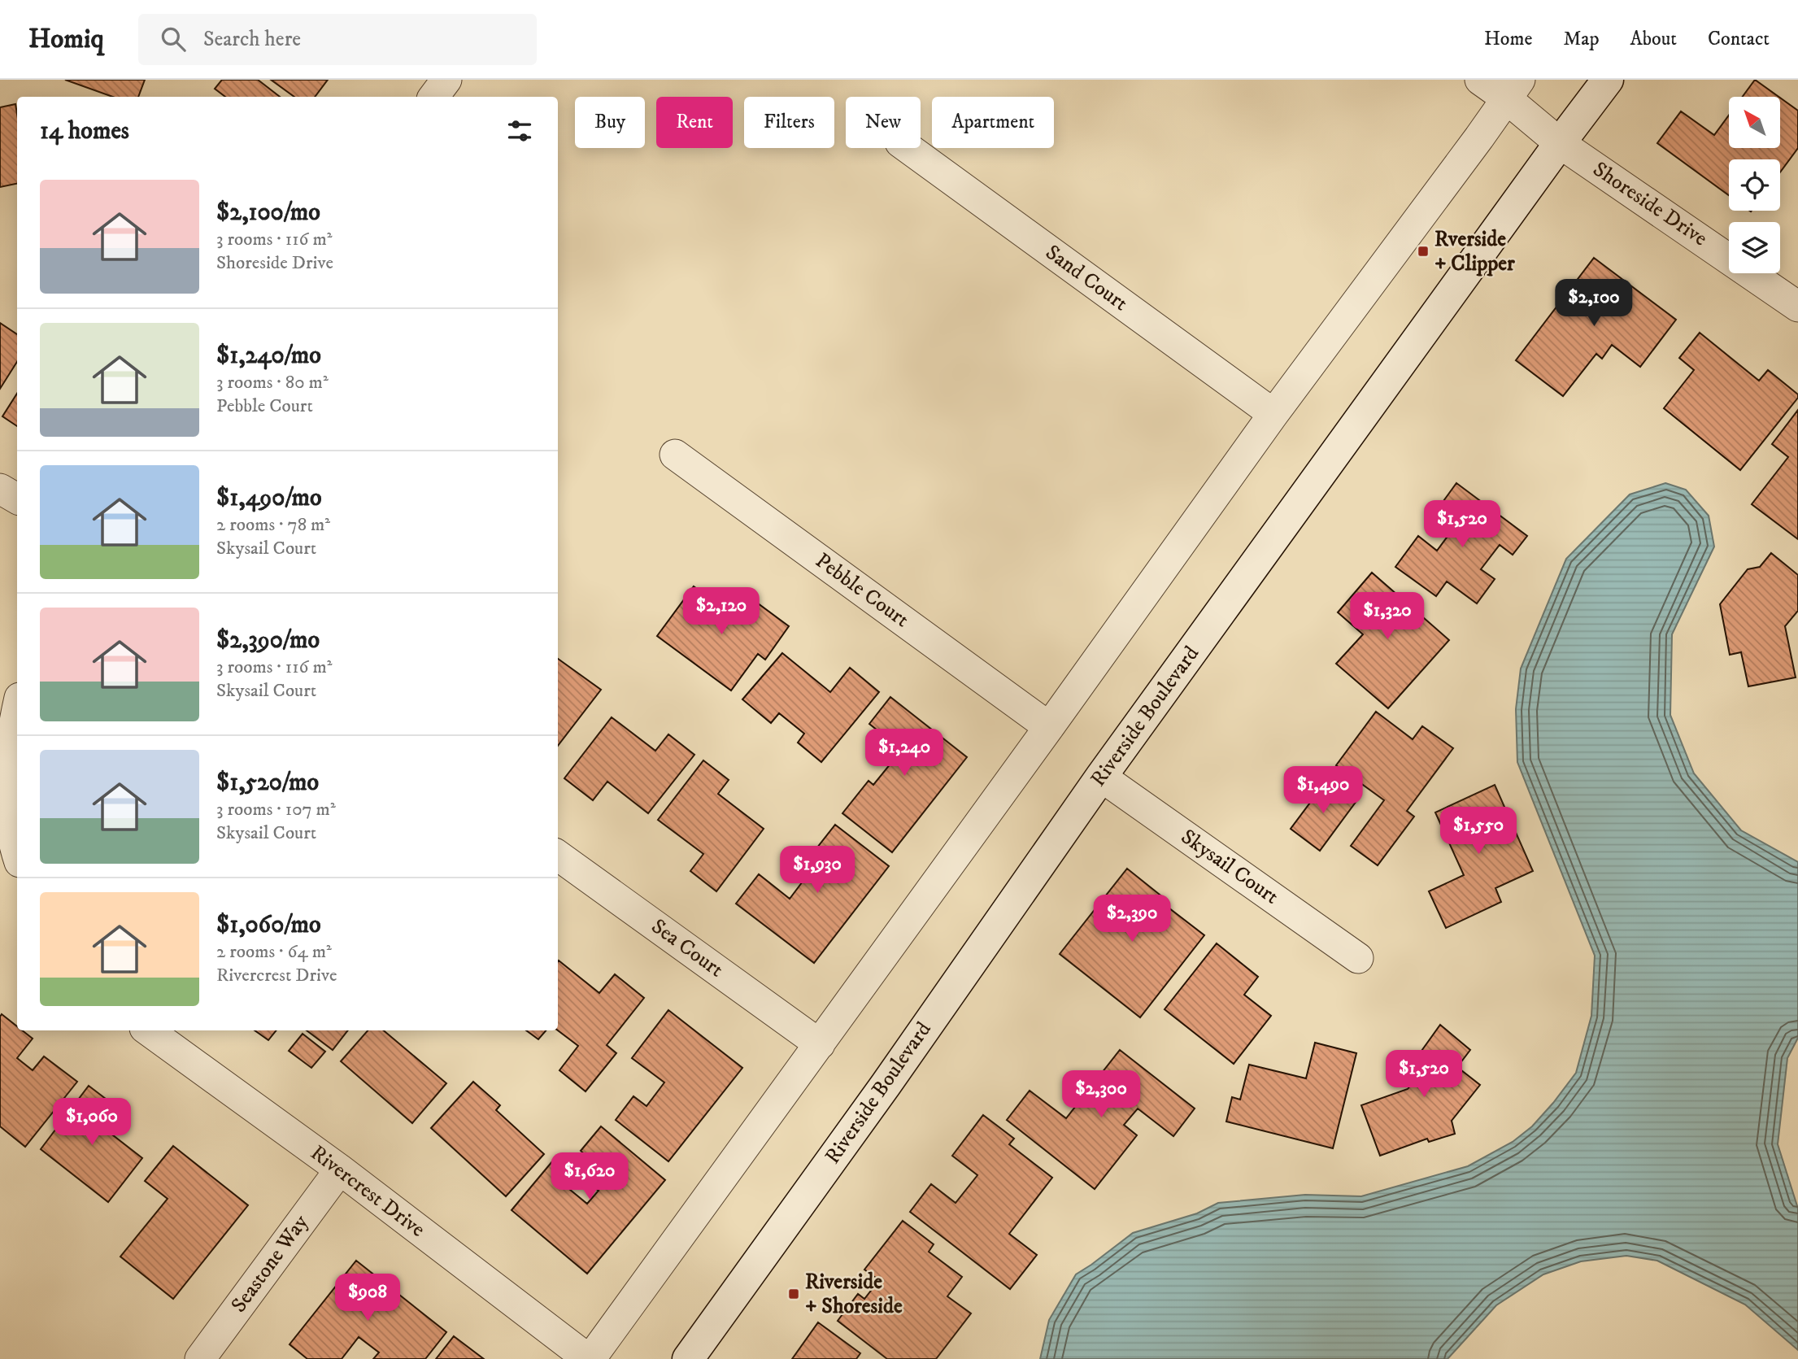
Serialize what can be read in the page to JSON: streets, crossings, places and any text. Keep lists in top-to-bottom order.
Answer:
{
  "streets": {
    "main road": ["Riverside Boulevard"],
    "street": [
      "Shoreside Drive",
      "Sand Court",
      "Pebble Court",
      "Skysail Court",
      "Sea Court",
      "Rivercrest Drive",
      "Seastone Way"
    ]
  },
  "crossings": [
    ["Shoreside Drive", "Riverside Boulevard"],
    ["Riverside Boulevard", "Skysail Court"],
    ["Rivercrest Drive", "Seastone Way"]
  ],
  "places": {
    "transit": ["Rverside + Clipper", "Riverside + Shoreside"]
  },
  "north": "top left",
  "page": {
    "header": "Homiq",
    "search": "Search here",
    "nav": [
      "Home",
      "Map",
      "About",
      "Contact"
    ],
    "chip": [
      "Buy",
      "Rent",
      "Filters",
      "New",
      "Apartment"
    ],
    "heading": "14 homes",
    "list": [
      {
        "name": "$2,100/mo",
        "note": "3 rooms · 116 m² · Shoreside Drive"
      },
      {
        "name": "$1,240/mo",
        "note": "3 rooms · 80 m² · Pebble Court"
      },
      {
        "name": "$1,490/mo",
        "note": "2 rooms · 78 m² · Skysail Court"
      },
      {
        "name": "$2,390/mo",
        "note": "3 rooms · 116 m² · Skysail Court"
      },
      {
        "name": "$1,520/mo",
        "note": "3 rooms · 107 m² · Skysail Court"
      },
      {
        "name": "$1,060/mo",
        "note": "2 rooms · 64 m² · Rivercrest Drive"
      }
    ],
    "price": [
      "$2,100",
      "$1,520",
      "$2,120",
      "$1,320",
      "$1,240",
      "$1,490",
      "$1,550",
      "$1,930",
      "$2,390",
      "$1,520",
      "$2,300",
      "$1,060",
      "$1,620",
      "$908"
    ]
  }
}
